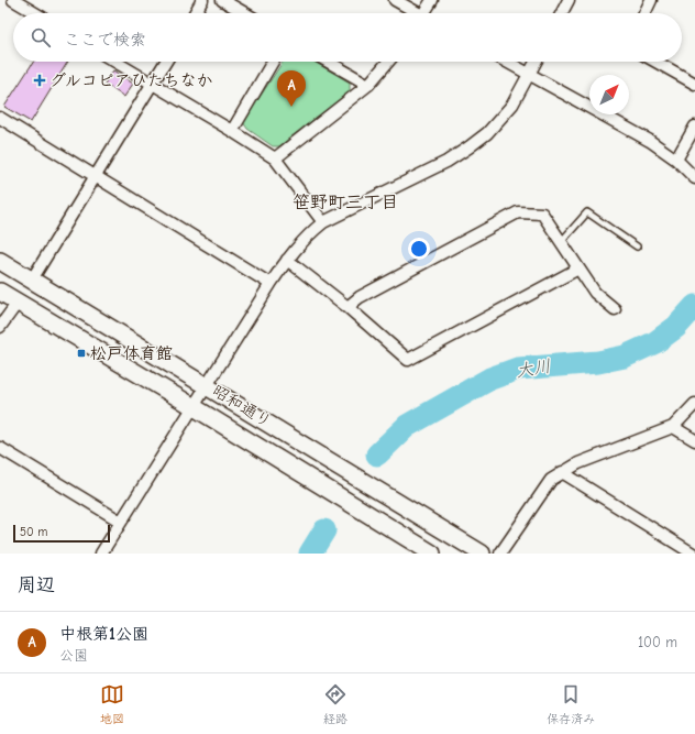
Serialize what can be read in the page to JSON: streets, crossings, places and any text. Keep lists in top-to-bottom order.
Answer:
{
  "streets": {
    "street": ["昭和通り"]
  },
  "districts": ["笹野町三丁目"],
  "water": ["大川"],
  "places": {
    "health": ["グルコピアひたちなか"],
    "transit": ["松戸体育館"]
  },
  "scale_bar": "50 m",
  "north": "top right",
  "page": {
    "search": "ここで検索",
    "pins": "A",
    "scale": "50 m",
    "heading": "周辺",
    "list": [
      {
        "mark": "A",
        "name": "中根第1公園",
        "note": "公園",
        "value": "100 m"
      }
    ],
    "nav": ["地図", "経路", "保存済み"]
  }
}
